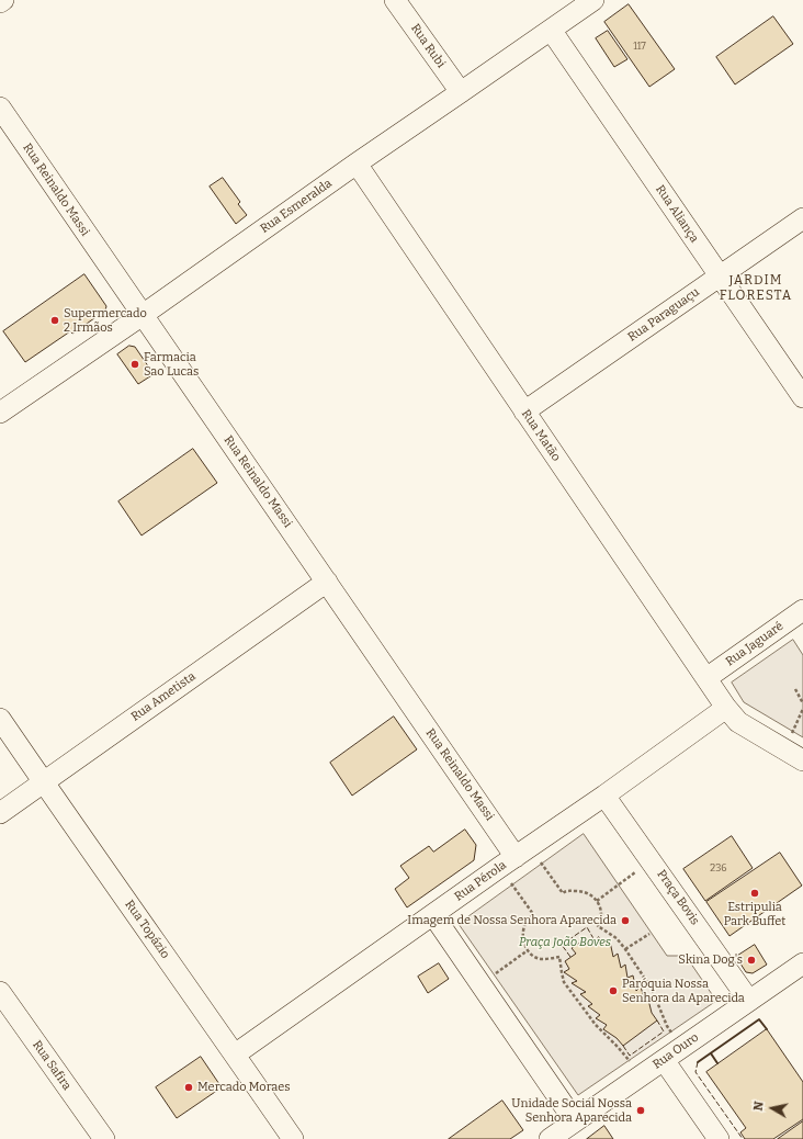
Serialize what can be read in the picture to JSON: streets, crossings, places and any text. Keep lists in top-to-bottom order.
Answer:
{
  "streets": {
    "street": [
      "Rua Rubi",
      "Rua Reinaldo Massi",
      "Rua Esmeralda",
      "Rua Aliança",
      "Rua Paraguaçu",
      "Rua Matão",
      "Rua Jaguaré",
      "Rua Ametista",
      "Rua Pérola",
      "Praça Bovis",
      "Rua Topázio",
      "Rua Ouro",
      "Rua Safira"
    ]
  },
  "crossings": [
    ["Rua Rubi", "Rua Esmeralda"],
    ["Rua Reinaldo Massi", "Rua Esmeralda"],
    ["Rua Reinaldo Massi", "Rua Ametista"],
    ["Rua Reinaldo Massi", "Rua Pérola"],
    ["Rua Esmeralda", "Rua Aliança"],
    ["Rua Esmeralda", "Rua Matão"],
    ["Rua Aliança", "Rua Paraguaçu"],
    ["Rua Paraguaçu", "Rua Matão"],
    ["Rua Matão", "Rua Jaguaré"],
    ["Rua Matão", "Rua Pérola"],
    ["Rua Ametista", "Rua Topázio"],
    ["Rua Pérola", "Praça Bovis"],
    ["Rua Pérola", "Rua Topázio"],
    ["Praça Bovis", "Rua Ouro"]
  ],
  "districts": ["JARDIM FLORESTA"],
  "parks": ["Praça João Boves"],
  "places": [
    "Supermercado 2 Irmãos",
    "Farmacia Sao Lucas",
    "Estripulia Park Buffet",
    "Imagem de Nossa Senhora Aparecida",
    "Skina Dog's",
    "Paróquia Nossa Senhora da Aparecida",
    "Mercado Moraes",
    "Unidade Social Nossa Senhora Aparecida"
  ],
  "house_numbers": ["117", "236"],
  "north": "left"
}
